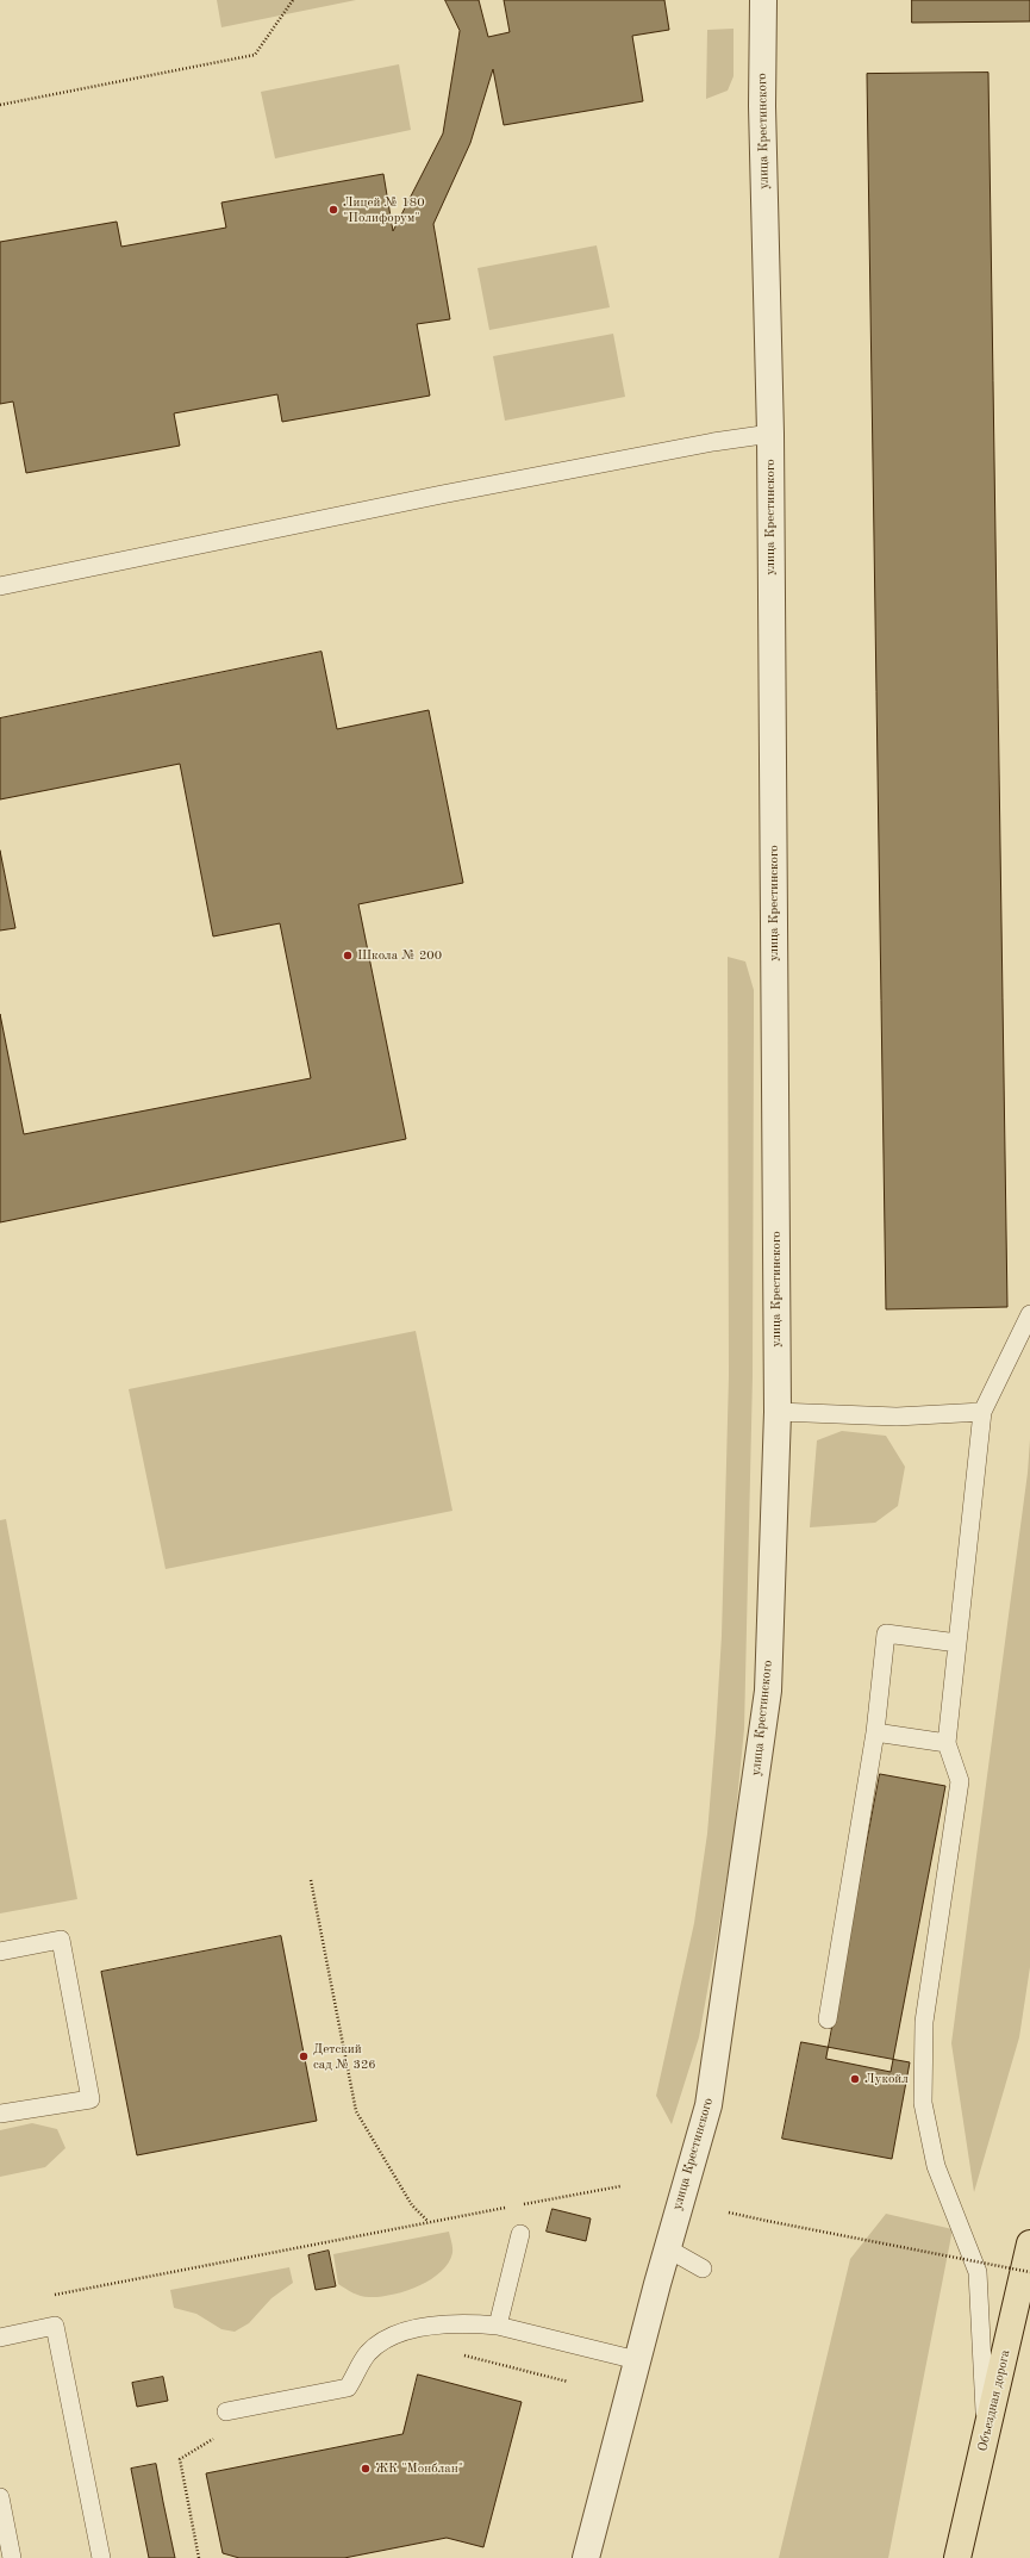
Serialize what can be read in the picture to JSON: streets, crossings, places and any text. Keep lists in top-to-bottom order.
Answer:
{
  "streets": {
    "main road": ["Объездная дорога"],
    "street": ["улица Крестинского"]
  },
  "places": [
    "Лицей № 180 \"Полифорум\"",
    "Школа № 200",
    "Детский сад № 326",
    "Лукойл",
    "ЖК \"Монблан\""
  ]
}
